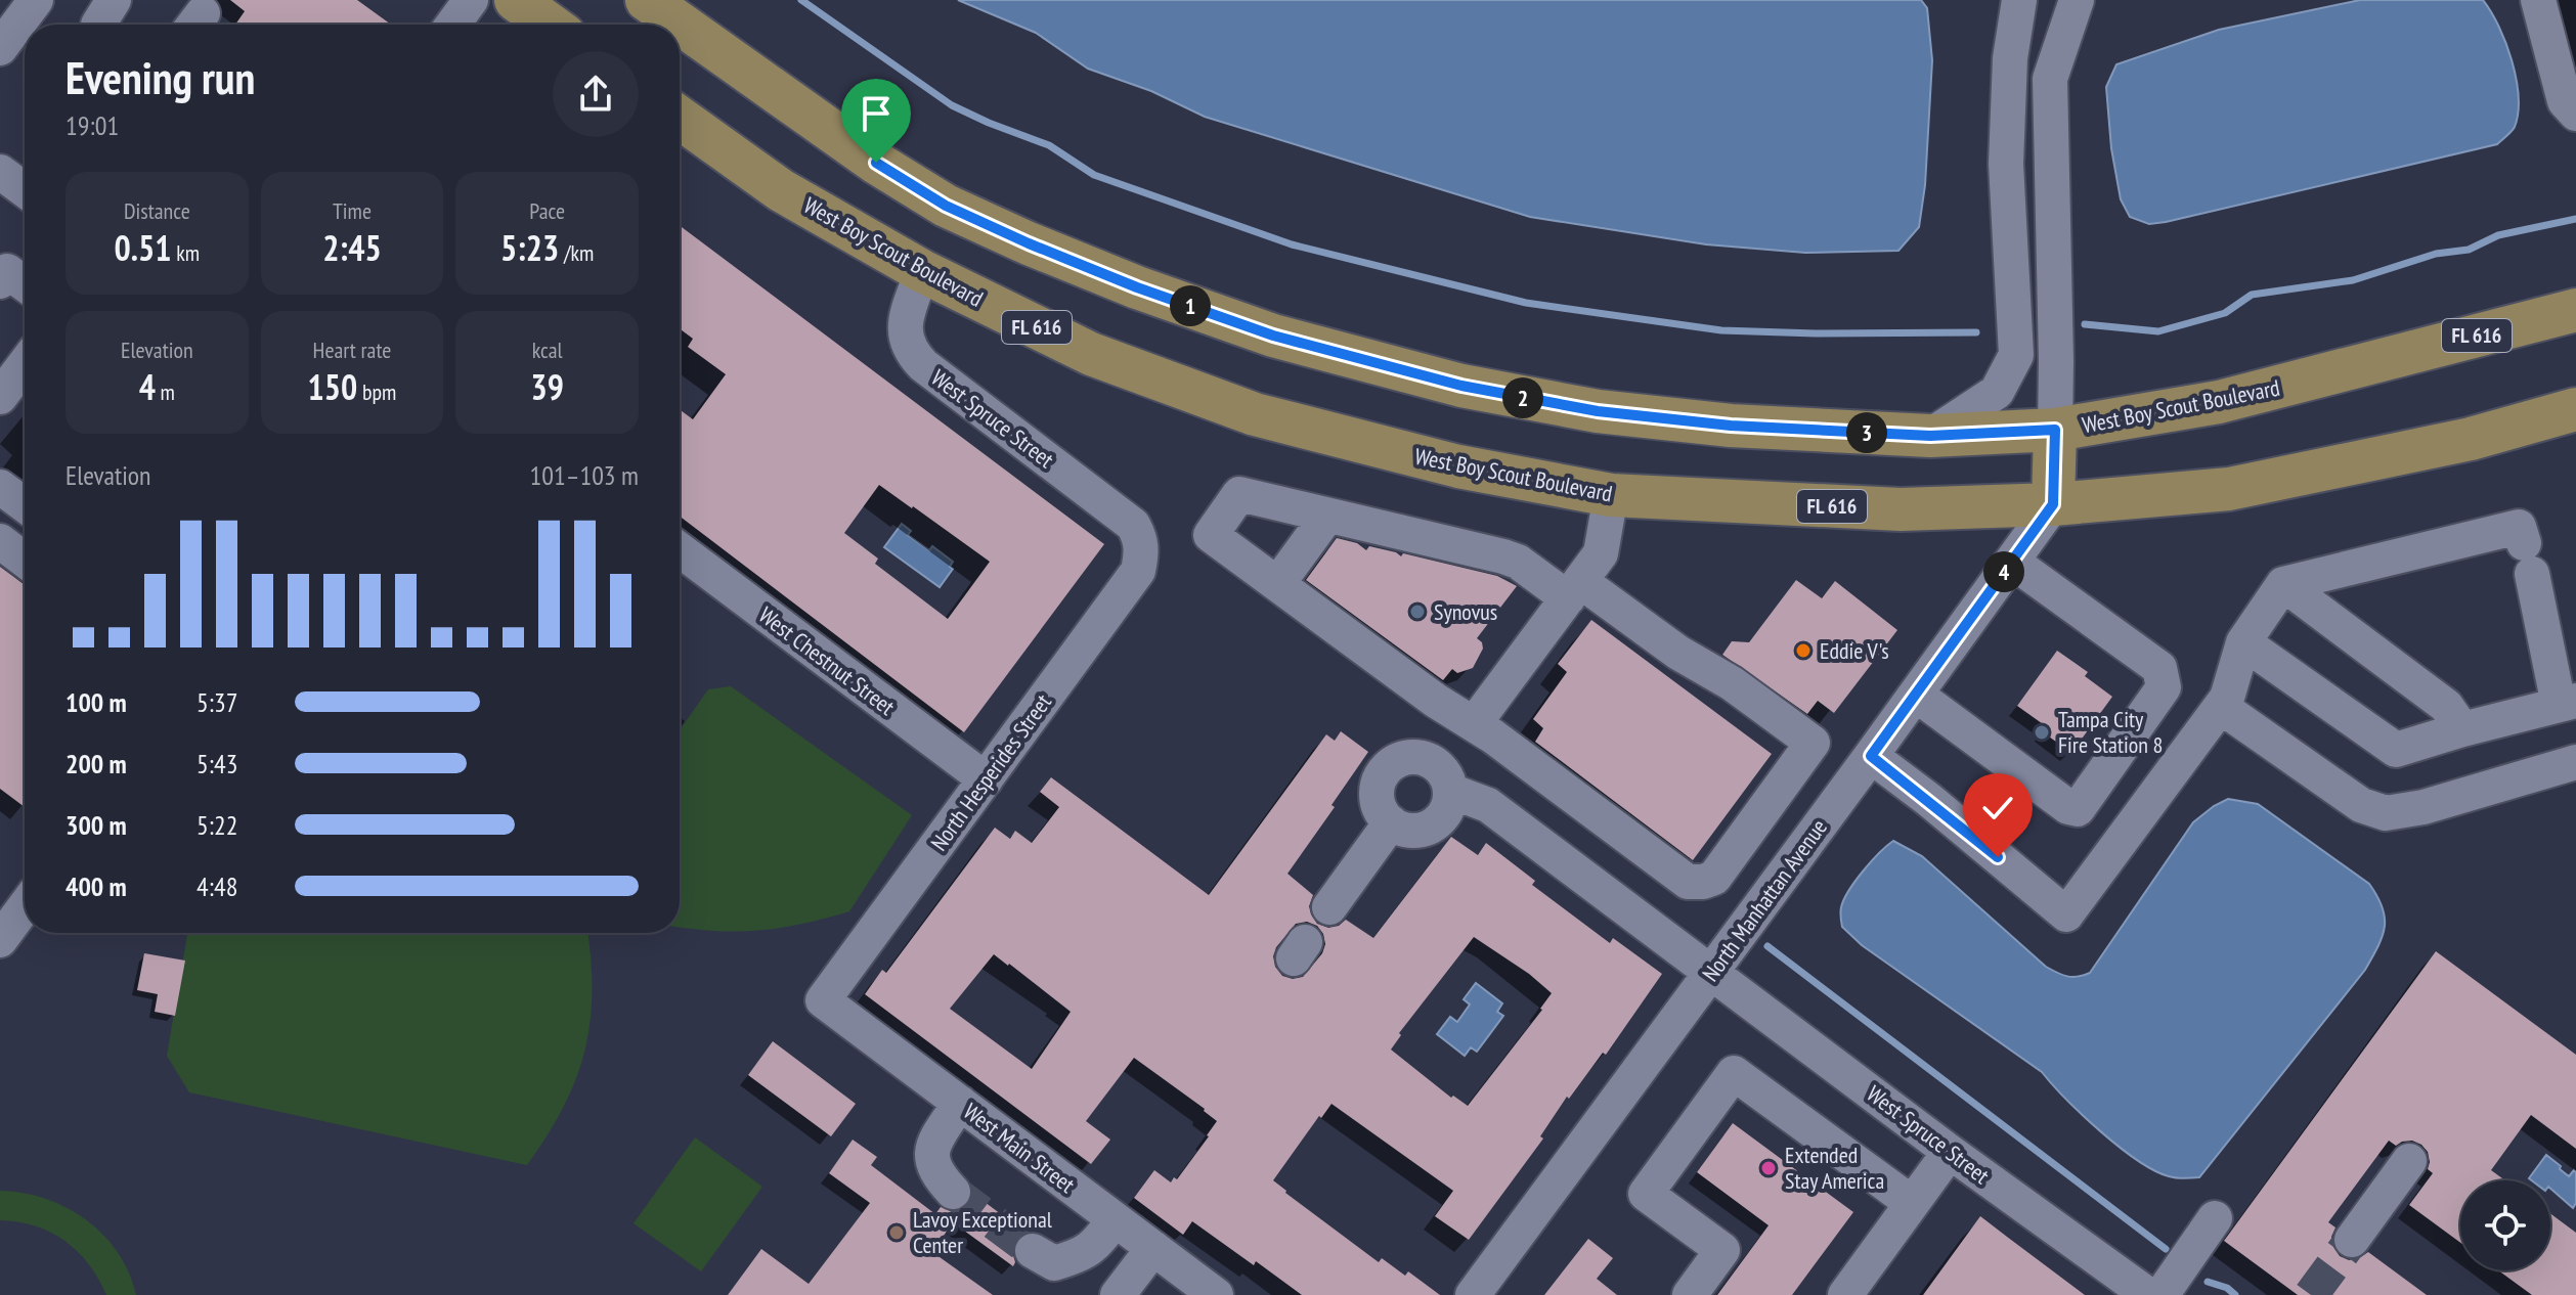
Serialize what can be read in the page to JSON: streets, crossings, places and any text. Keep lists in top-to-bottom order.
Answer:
{
  "streets": {
    "main road": ["West Boy Scout Boulevard", "FL 616"],
    "street": [
      "West Spruce Street",
      "West Chestnut Street",
      "North Hesperides Street",
      "North Manhattan Avenue",
      "West Main Street"
    ]
  },
  "crossings": [
    ["West Boy Scout Boulevard", "West Spruce Street"],
    ["West Boy Scout Boulevard", "North Manhattan Avenue"],
    ["West Spruce Street", "North Hesperides Street"],
    ["West Spruce Street", "North Manhattan Avenue"],
    ["West Chestnut Street", "North Hesperides Street"],
    ["North Hesperides Street", "West Main Street"]
  ],
  "places": [
    "Synovus",
    "Eddie V's",
    "Tampa City Fire Station 8",
    "Extended Stay America",
    "Lavoy Exceptional Center"
  ],
  "page": {
    "heading": ["Evening run", "19:01"],
    "stats": [
      ["Distance", "0.51 km"],
      ["Time", "2:45"],
      ["Pace", "5:23 /km"],
      ["Elevation", "4 m"],
      ["Heart rate", "150 bpm"],
      ["kcal", "39"]
    ],
    "pins": [
      "1",
      "2",
      "3",
      "4"
    ],
    "chart": ["Elevation", "101–103 m"],
    "list": [
      {
        "name": "100 m",
        "note": "5:37"
      },
      {
        "name": "200 m",
        "note": "5:43"
      },
      {
        "name": "300 m",
        "note": "5:22"
      },
      {
        "name": "400 m",
        "note": "4:48"
      }
    ]
  }
}
